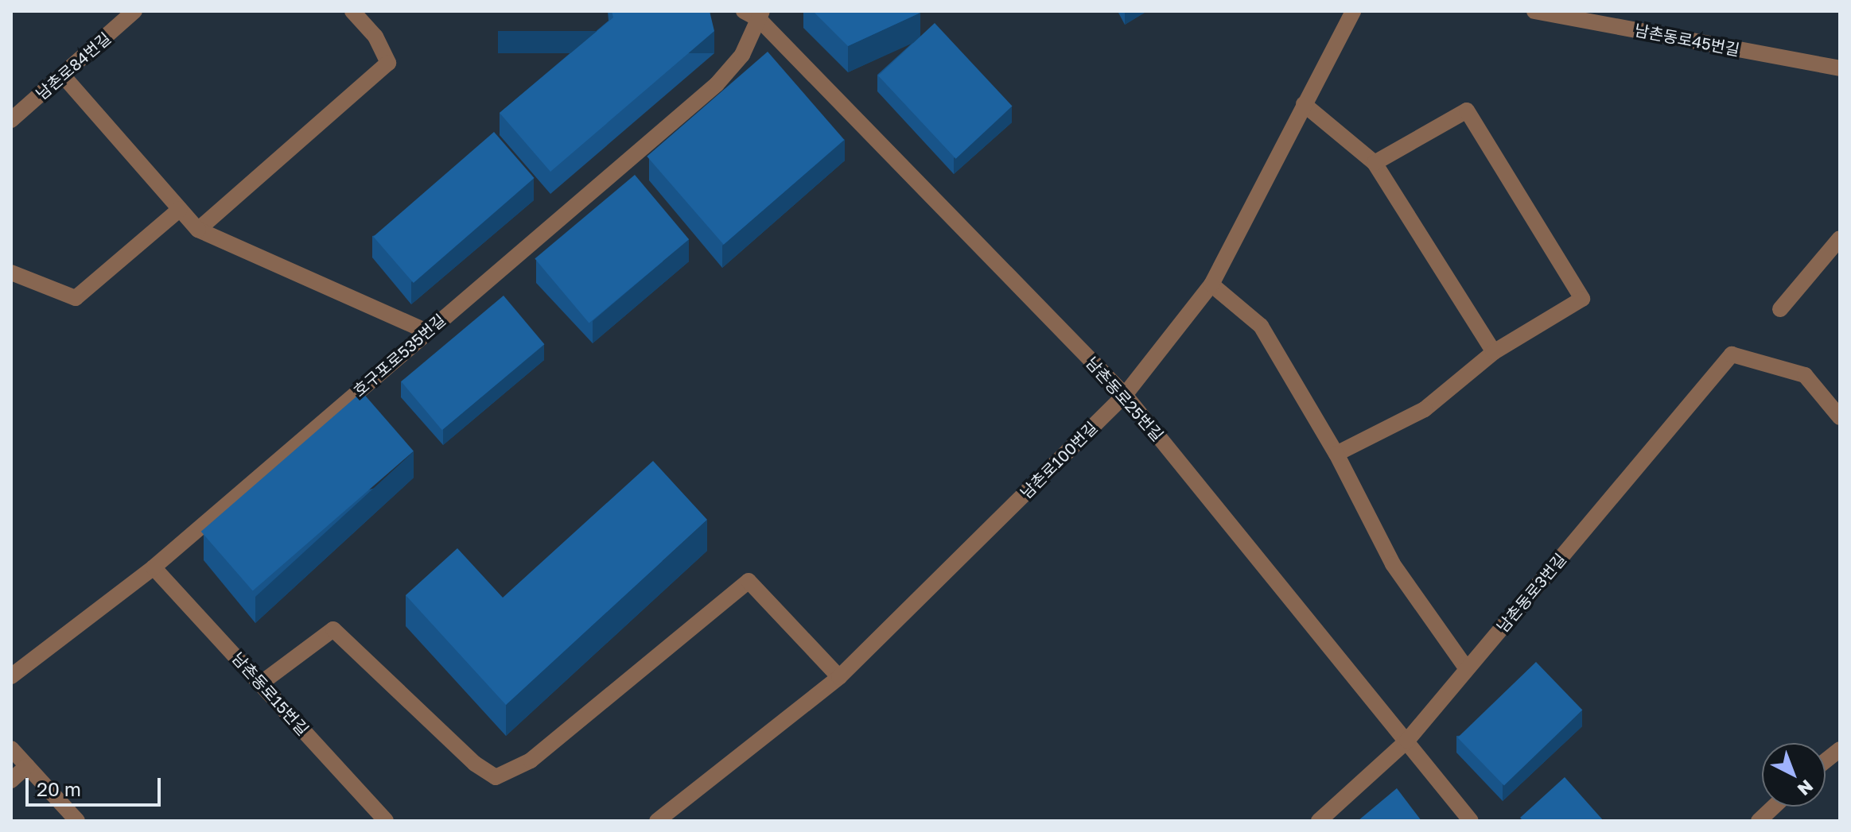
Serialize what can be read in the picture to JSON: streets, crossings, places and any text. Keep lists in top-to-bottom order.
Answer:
{
  "streets": {
    "street": [
      "남촌동로45번길",
      "남촌로84번길",
      "호구포로535번길",
      "남촌동로25번길",
      "남촌로100번길",
      "남촌동로3번길",
      "남촌동로15번길"
    ]
  },
  "crossings": [
    ["호구포로535번길", "남촌동로25번길"],
    ["호구포로535번길", "남촌동로15번길"],
    ["남촌동로25번길", "남촌로100번길"],
    ["남촌동로25번길", "남촌동로3번길"]
  ],
  "scale_bar": "20 m",
  "north": "bottom right"
}
